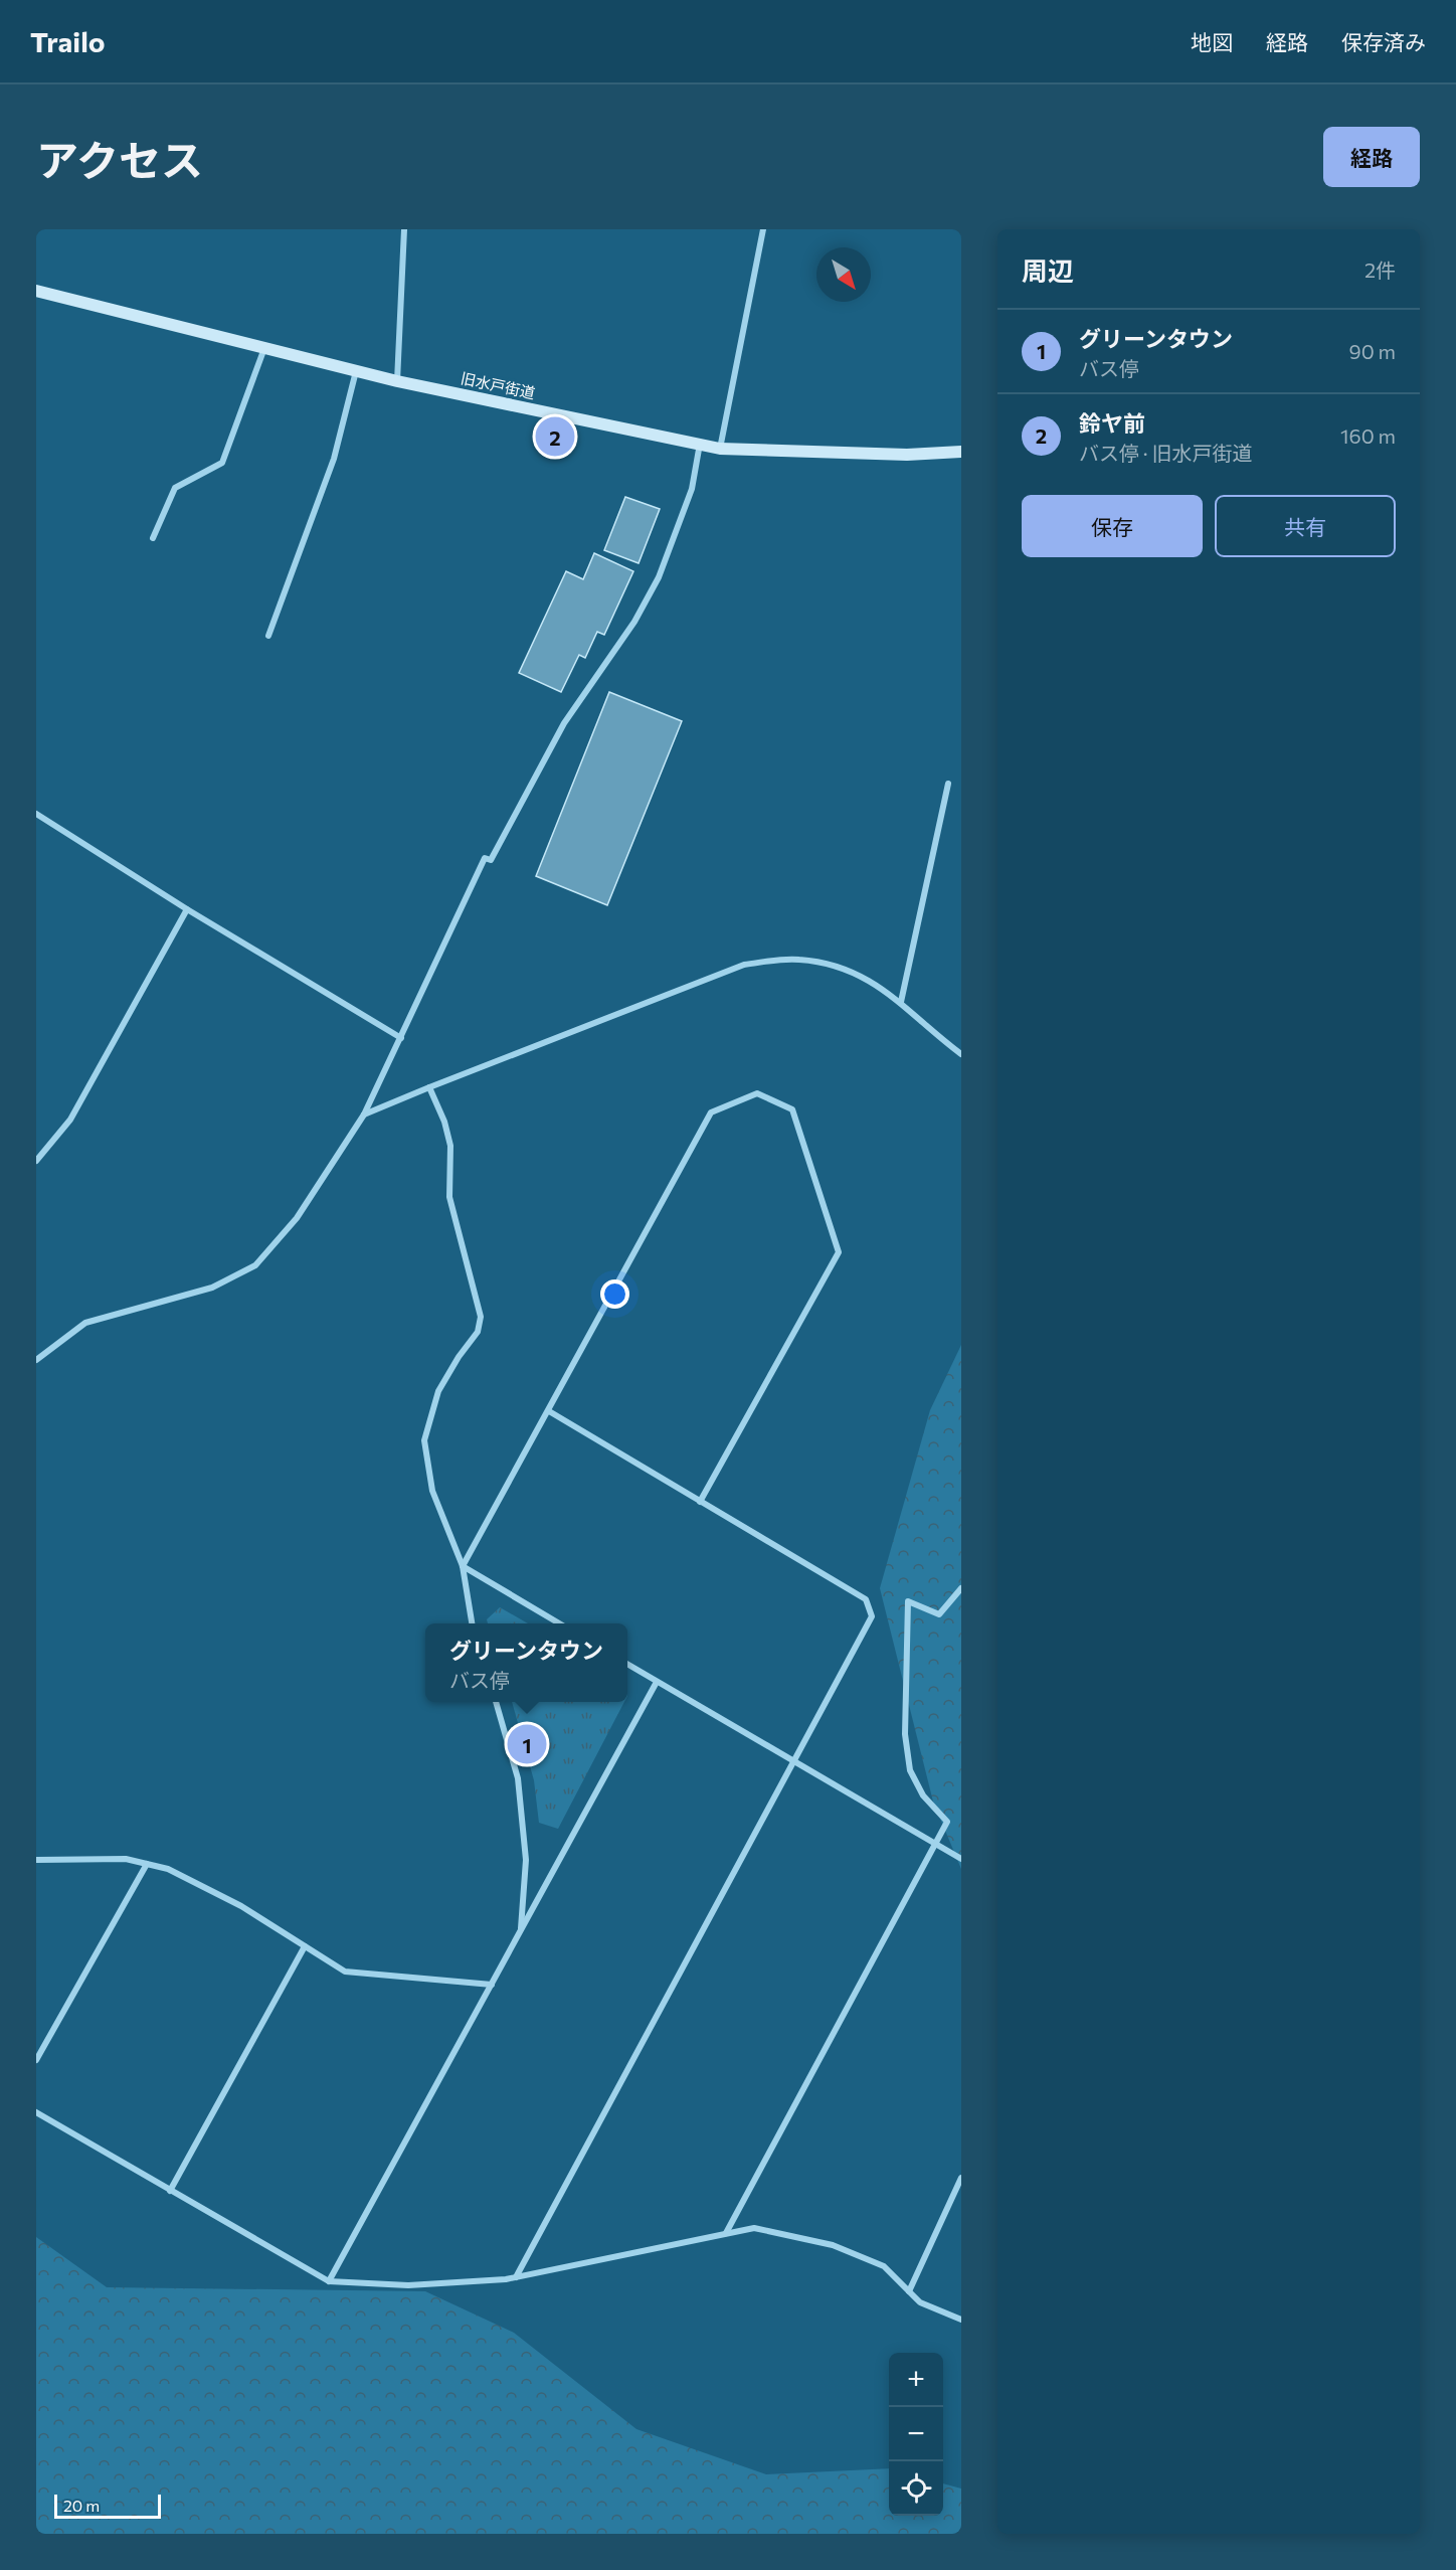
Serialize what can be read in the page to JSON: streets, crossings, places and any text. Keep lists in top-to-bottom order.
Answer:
{
  "streets": {
    "street": ["旧水戸街道"]
  },
  "scale_bar": "20 m",
  "north": "bottom right",
  "page": {
    "header": "Trailo",
    "nav": ["地図", "経路", "保存済み"],
    "title": "アクセス",
    "buttons": [
      "経路",
      ["保存", "共有"]
    ],
    "heading": ["周辺", "2件"],
    "list": [
      {
        "mark": "1",
        "name": "グリーンタウン",
        "note": "バス停",
        "value": "90 m"
      },
      {
        "mark": "2",
        "name": "鈴ヤ前",
        "note": "バス停 · 旧水戸街道",
        "value": "160 m"
      }
    ],
    "pins": ["2", "1"],
    "popup": ["グリーンタウン", "バス停"],
    "map_buttons": ["+", "−"],
    "scale": "20 m"
  }
}
